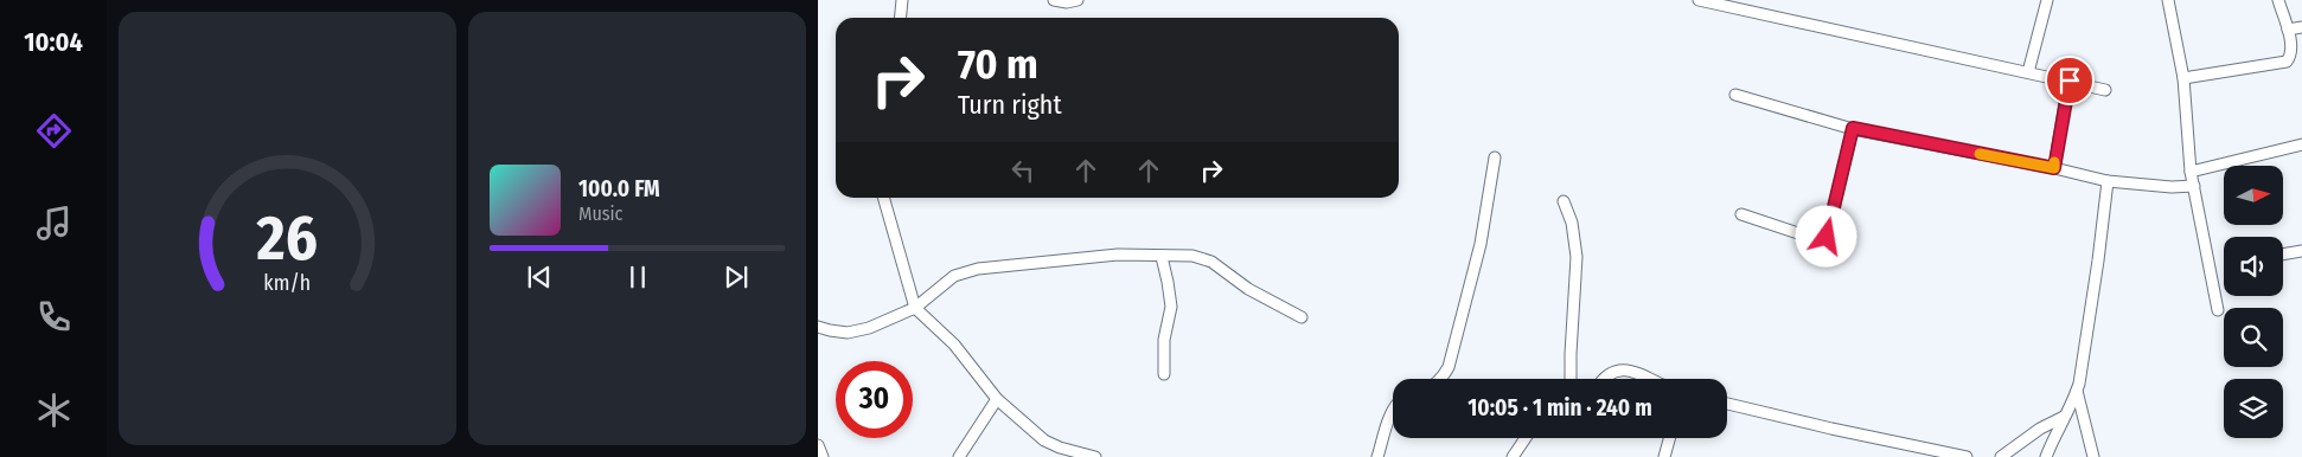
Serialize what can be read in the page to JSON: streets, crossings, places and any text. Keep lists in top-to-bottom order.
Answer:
{
  "north": "right",
  "page": {
    "tabs": "10:04",
    "turn": ["70 m", "Turn right"],
    "song": ["100.0 FM", "Music"],
    "limit": "30",
    "trip": "10:05 · 1 min · 240 m",
    "gauge": ["26", "km/h"]
  }
}
